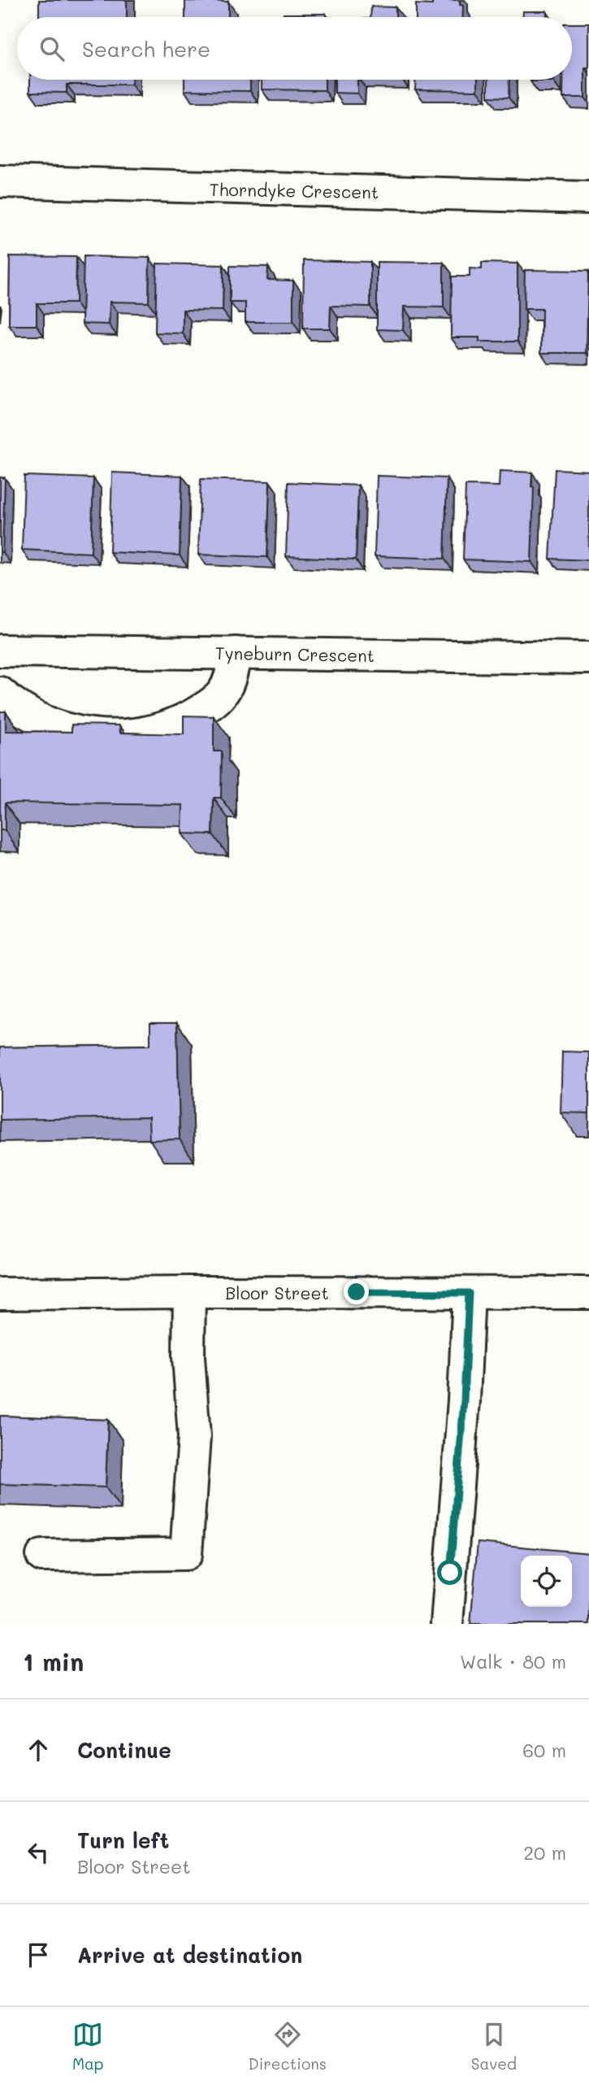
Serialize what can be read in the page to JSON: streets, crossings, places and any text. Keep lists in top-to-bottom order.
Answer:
{
  "streets": {
    "street": ["Thorndyke Crescent", "Tyneburn Crescent", "Bloor Street"]
  },
  "page": {
    "search": "Search here",
    "heading": ["1 min", "Walk · 80 m"],
    "list": [
      ["Continue", "60 m"],
      ["Turn left", "Bloor Street", "20 m"],
      "Arrive at destination"
    ],
    "nav": ["Map", "Directions", "Saved"]
  }
}
